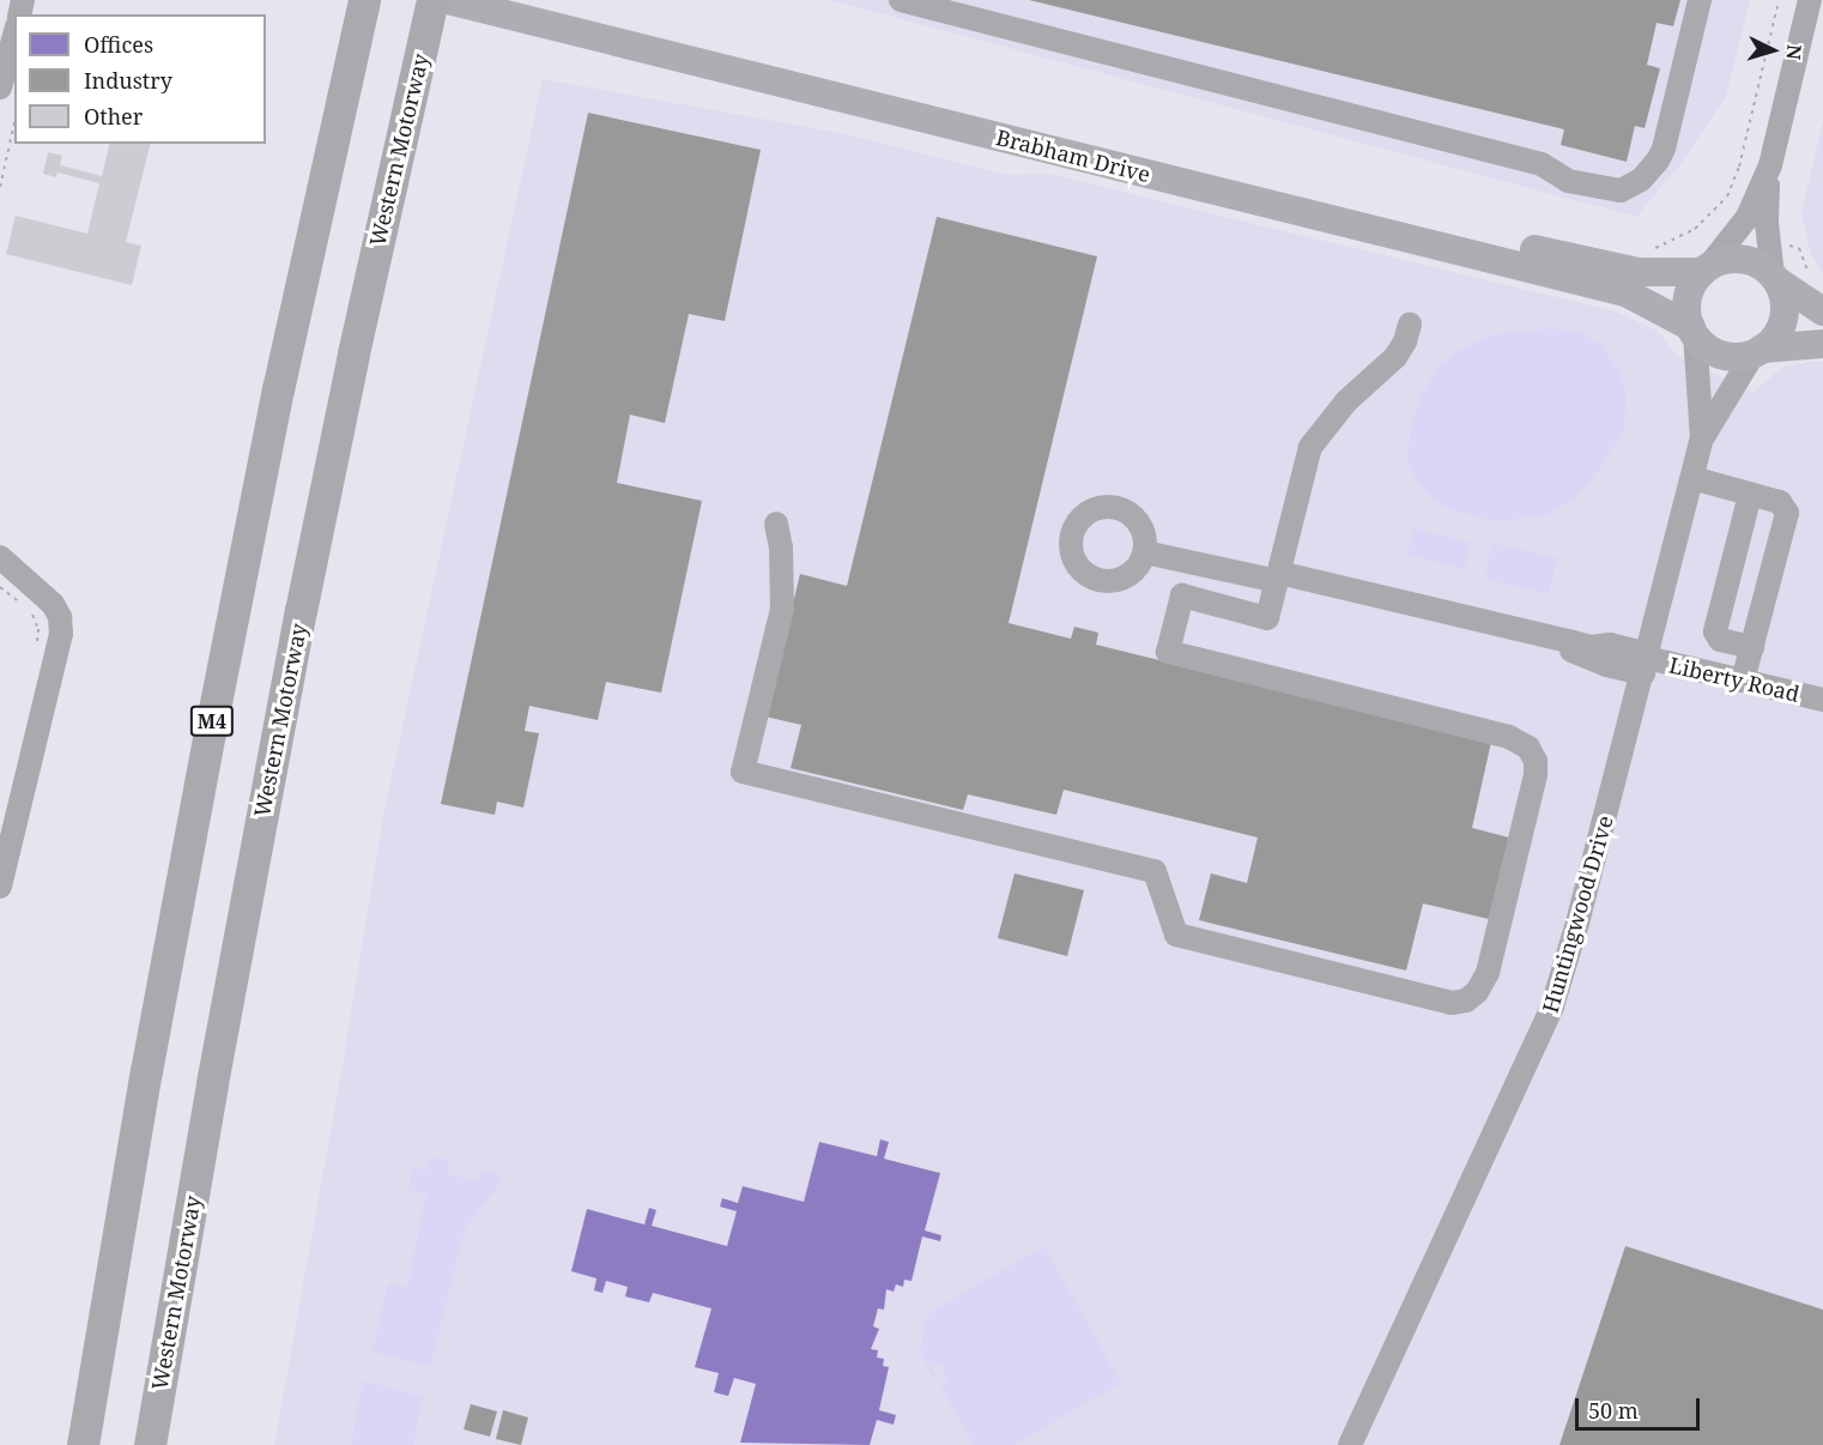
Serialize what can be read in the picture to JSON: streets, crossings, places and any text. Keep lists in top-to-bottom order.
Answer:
{
  "streets": {
    "highway": ["Western Motorway", "M4"],
    "main road": ["Brabham Drive"],
    "street": ["Liberty Road", "Huntingwood Drive"]
  },
  "crossings": [
    ["Western Motorway", "Brabham Drive"],
    ["Brabham Drive", "Huntingwood Drive"],
    ["Liberty Road", "Huntingwood Drive"]
  ],
  "legend": ["Offices", "Industry", "Other"],
  "scale_bar": "50 m",
  "north": "right"
}
